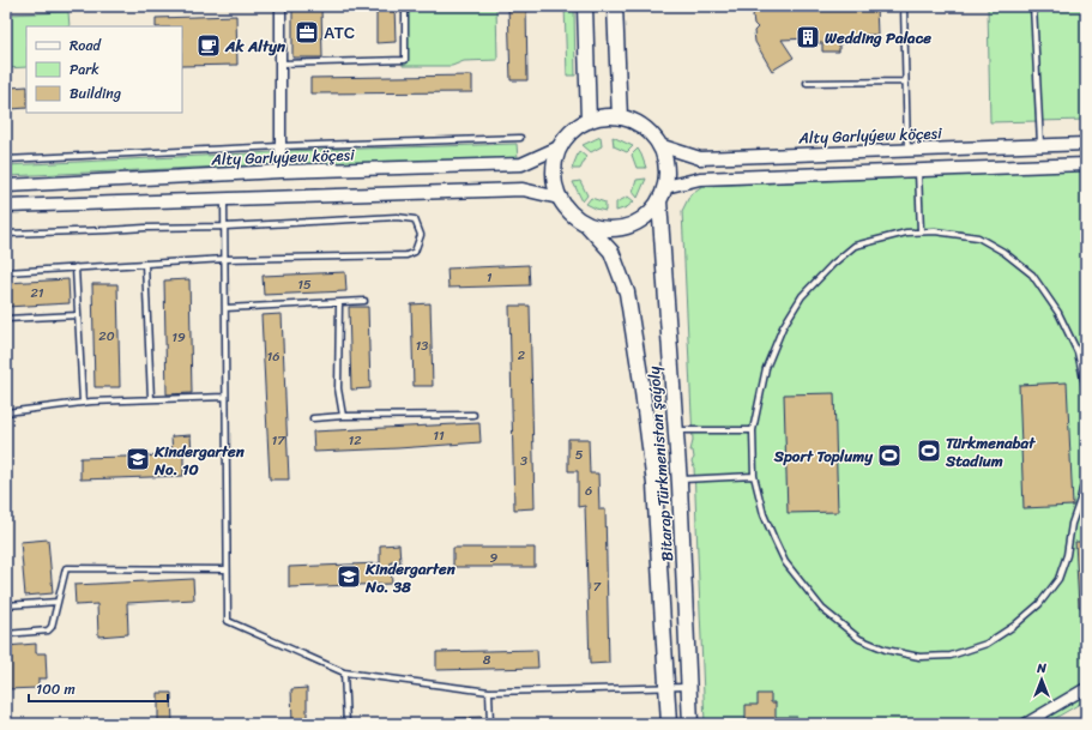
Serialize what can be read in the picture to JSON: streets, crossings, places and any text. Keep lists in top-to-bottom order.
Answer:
{
  "streets": {
    "main road": ["Bitarap Türkmenistan şaýoly"],
    "street": ["Alty Garlyýew köçesi"]
  },
  "crossings": [
    ["Alty Garlyýew köçesi", "Bitarap Türkmenistan şaýoly"]
  ],
  "places": {
    "office": ["АТС"],
    "building": ["Wedding Palace"],
    "cafe": ["Ak Altyn"],
    "sports": ["Türkmenabat Stadium", "Sport Toplumy"],
    "school or university": ["Kindergarten No. 10", "Kindergarten No. 38"]
  },
  "house_numbers": [
    "1",
    "15",
    "21",
    "20",
    "19",
    "13",
    "2",
    "16",
    "11",
    "17",
    "12",
    "5",
    "3",
    "6",
    "9",
    "7",
    "8"
  ],
  "legend": ["Road", "Park", "Building"],
  "scale_bar": "100 m",
  "north": "top"
}
